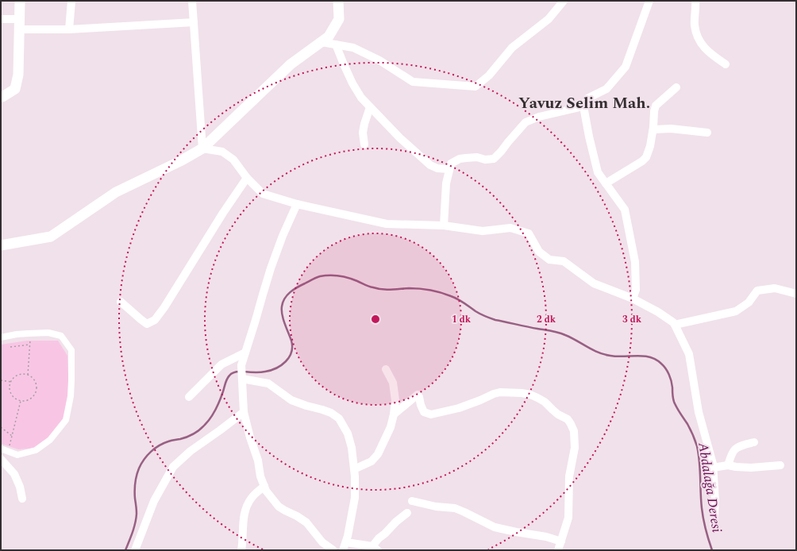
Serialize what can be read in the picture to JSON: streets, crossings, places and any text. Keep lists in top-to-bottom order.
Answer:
{
  "districts": ["Yavuz Selim Mah."],
  "water": ["Abdalağa Deresi"],
  "rings": ["1 dk", "2 dk", "3 dk"]
}
